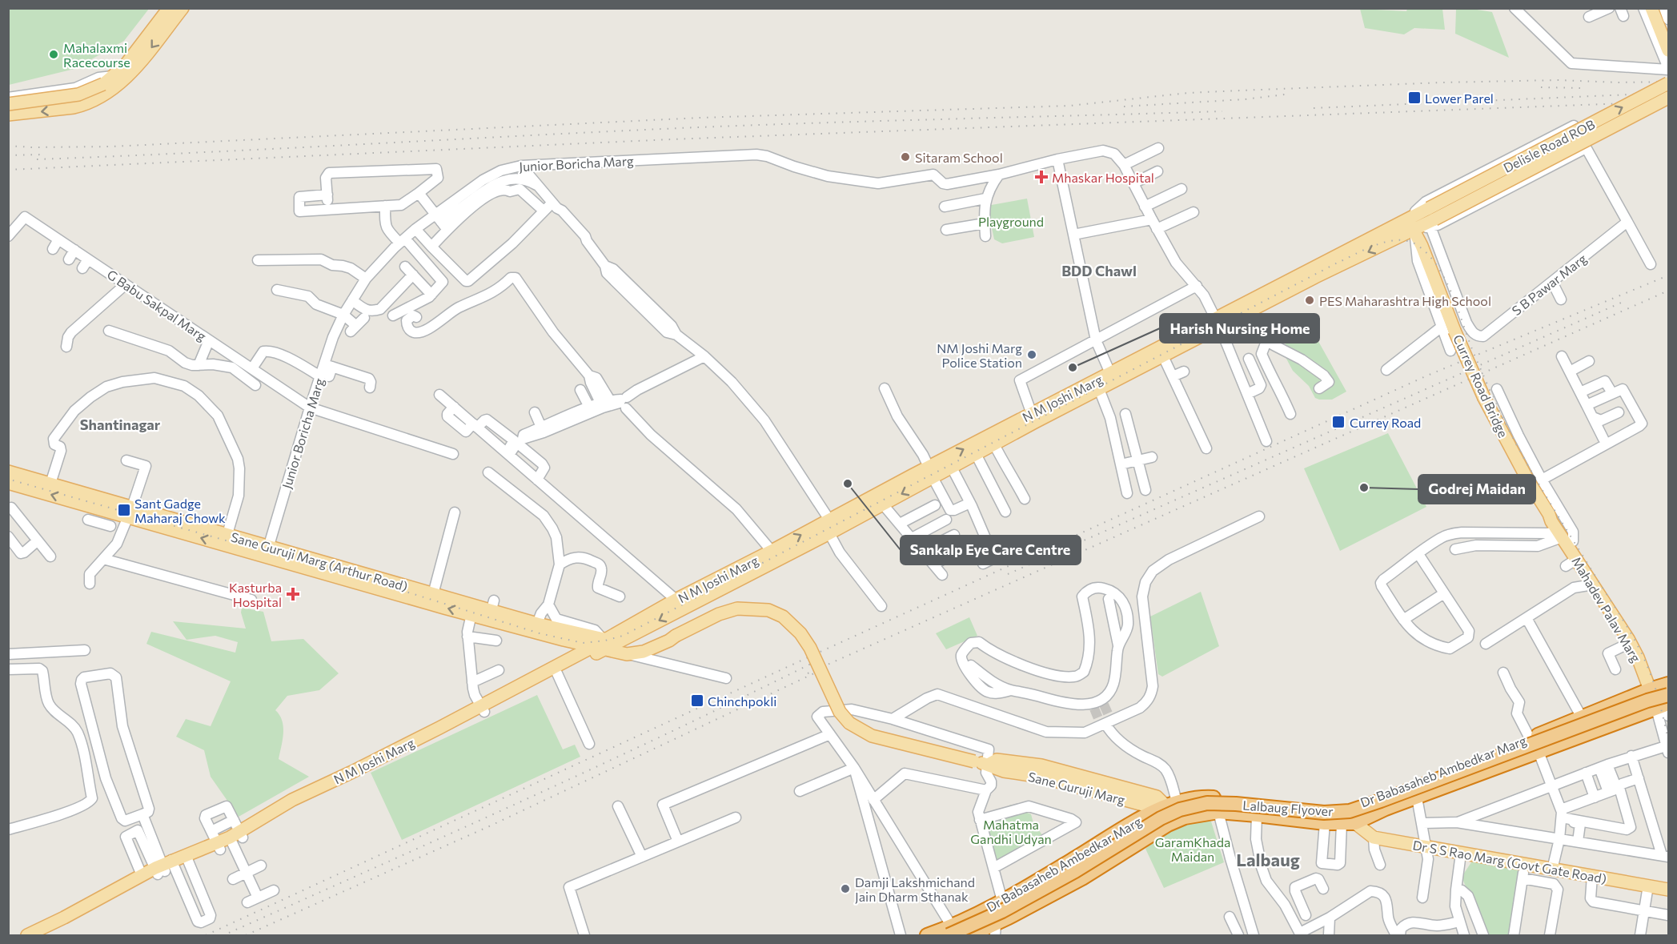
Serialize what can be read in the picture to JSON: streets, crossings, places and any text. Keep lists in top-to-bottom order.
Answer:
{
  "streets": {
    "highway": ["Dr Babasaheb Ambedkar Marg", "Lalbaug Flyover"],
    "main road": [
      "Delisle Road ROB",
      "Currey Road Bridge",
      "N M Joshi Marg",
      "Sane Guruji Marg (Arthur Road)",
      "Mahadev Palav Marg",
      "Dr S S Rao Marg (Govt Gate Road)"
    ],
    "street": ["Junior Boricha Marg", "S B Pawar Marg", "G Babu Sakpal Marg"]
  },
  "crossings": [
    ["Delisle Road ROB", "S B Pawar Marg"],
    ["Delisle Road ROB", "Currey Road Bridge"],
    ["Delisle Road ROB", "N M Joshi Marg"],
    ["Junior Boricha Marg", "G Babu Sakpal Marg"],
    ["Junior Boricha Marg", "Sane Guruji Marg (Arthur Road)"],
    ["Currey Road Bridge", "N M Joshi Marg"],
    ["Currey Road Bridge", "Mahadev Palav Marg"],
    ["N M Joshi Marg", "Sane Guruji Marg (Arthur Road)"],
    ["Mahadev Palav Marg", "Dr Babasaheb Ambedkar Marg"],
    ["Dr Babasaheb Ambedkar Marg", "Lalbaug Flyover"]
  ],
  "districts": ["BDD Chawl", "Shantinagar", "Lalbaug"],
  "parks": ["Playground", "Mahatma Gandhi Udyan", "GaramKhada Maidan"],
  "places": {
    "other": [
      "Mahalaxmi Racecourse",
      "Sitaram School",
      "PES Maharashtra High School",
      "NM Joshi Marg Police Station",
      "Harish Nursing Home",
      "Sankalp Eye Care Centre",
      "Godrej Maidan",
      "Damji Lakshmichand Jain Dharm Sthanak"
    ],
    "transit": [
      "Lower Parel",
      "Currey Road",
      "Sant Gadge Maharaj Chowk",
      "Chinchpokli"
    ],
    "health": ["Mhaskar Hospital", "Kasturba Hospital"]
  }
}
